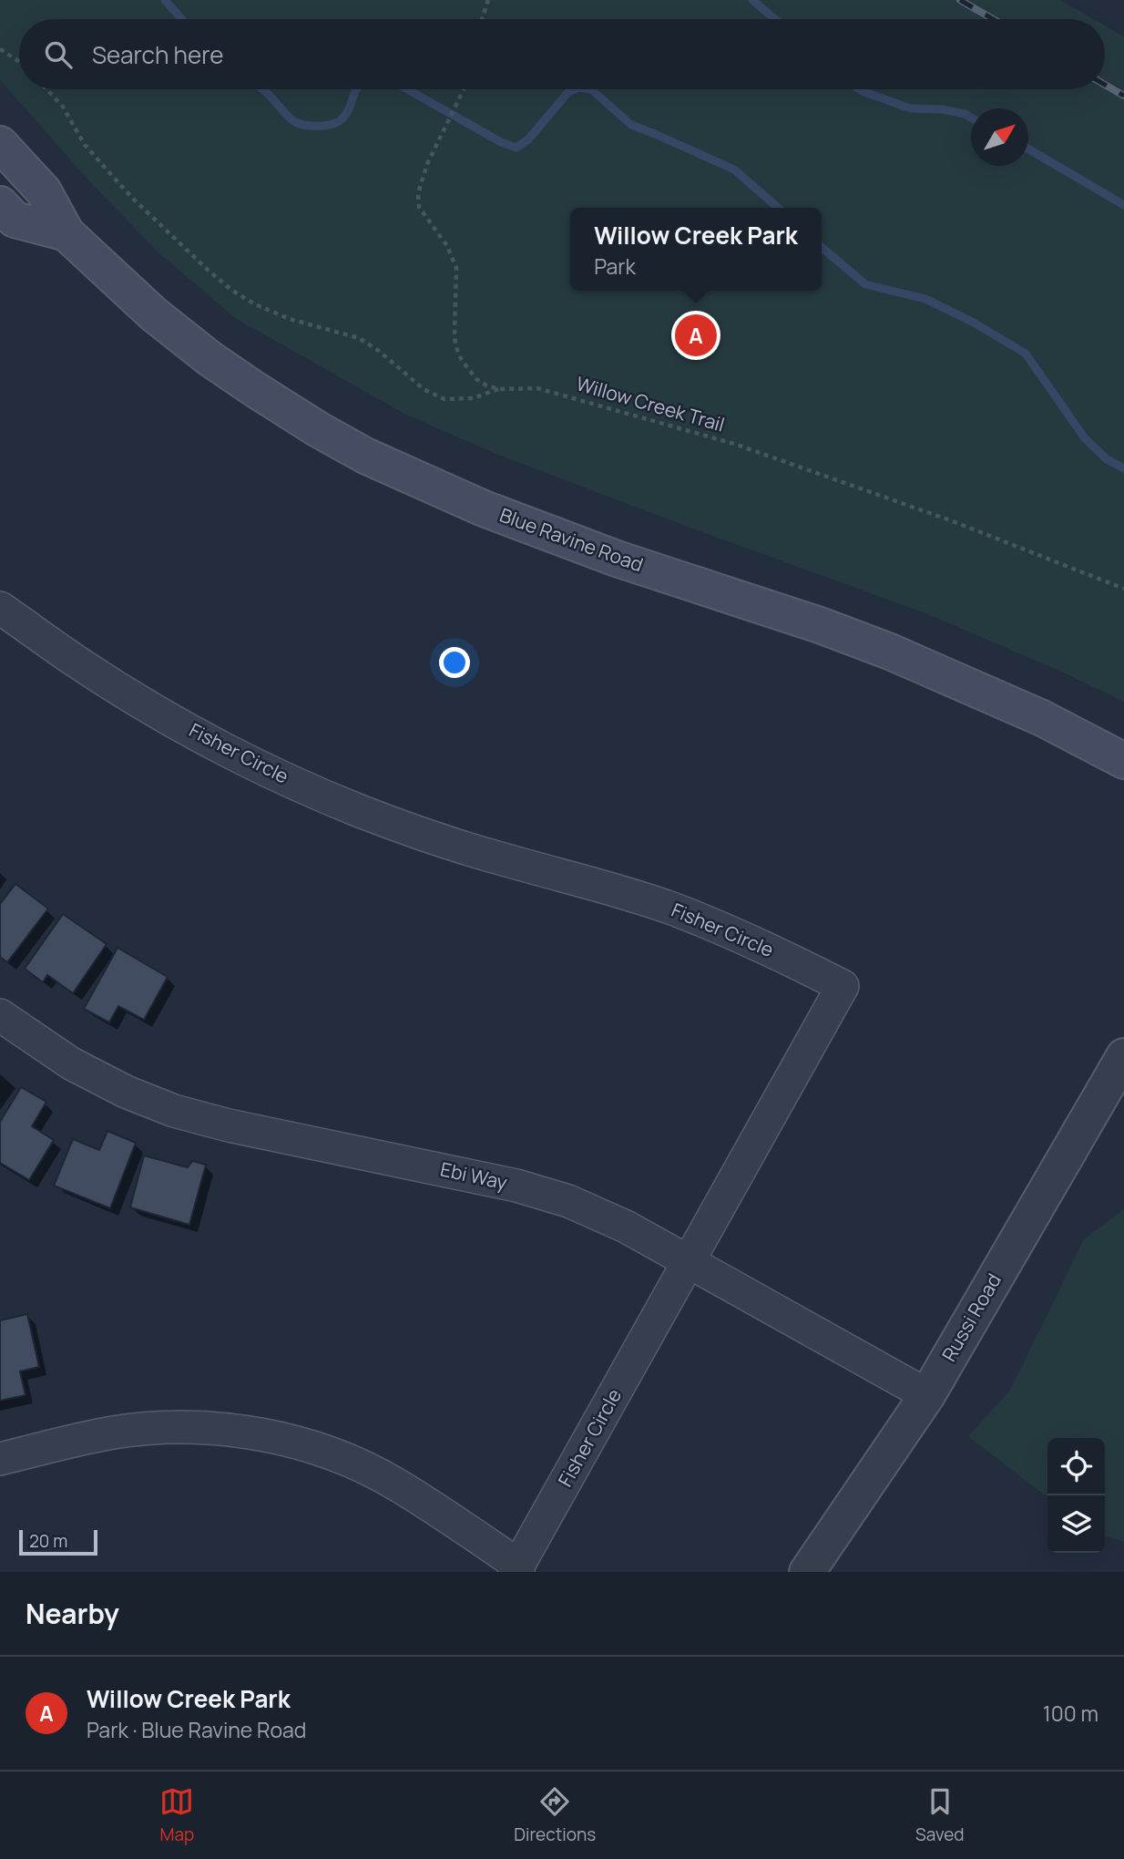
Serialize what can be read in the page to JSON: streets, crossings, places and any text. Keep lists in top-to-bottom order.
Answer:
{
  "streets": {
    "main road": ["Blue Ravine Road"],
    "street": ["Fisher Circle", "Ebi Way", "Russi Road"],
    "path": ["Willow Creek Trail"]
  },
  "crossings": [
    ["Fisher Circle", "Ebi Way"],
    ["Ebi Way", "Russi Road"]
  ],
  "scale_bar": "20 m",
  "north": "top right",
  "page": {
    "search": "Search here",
    "popup": ["Willow Creek Park", "Park"],
    "pins": "A",
    "scale": "20 m",
    "heading": "Nearby",
    "list": [
      {
        "mark": "A",
        "name": "Willow Creek Park",
        "note": "Park · Blue Ravine Road",
        "value": "100 m"
      }
    ],
    "nav": ["Map", "Directions", "Saved"]
  }
}
